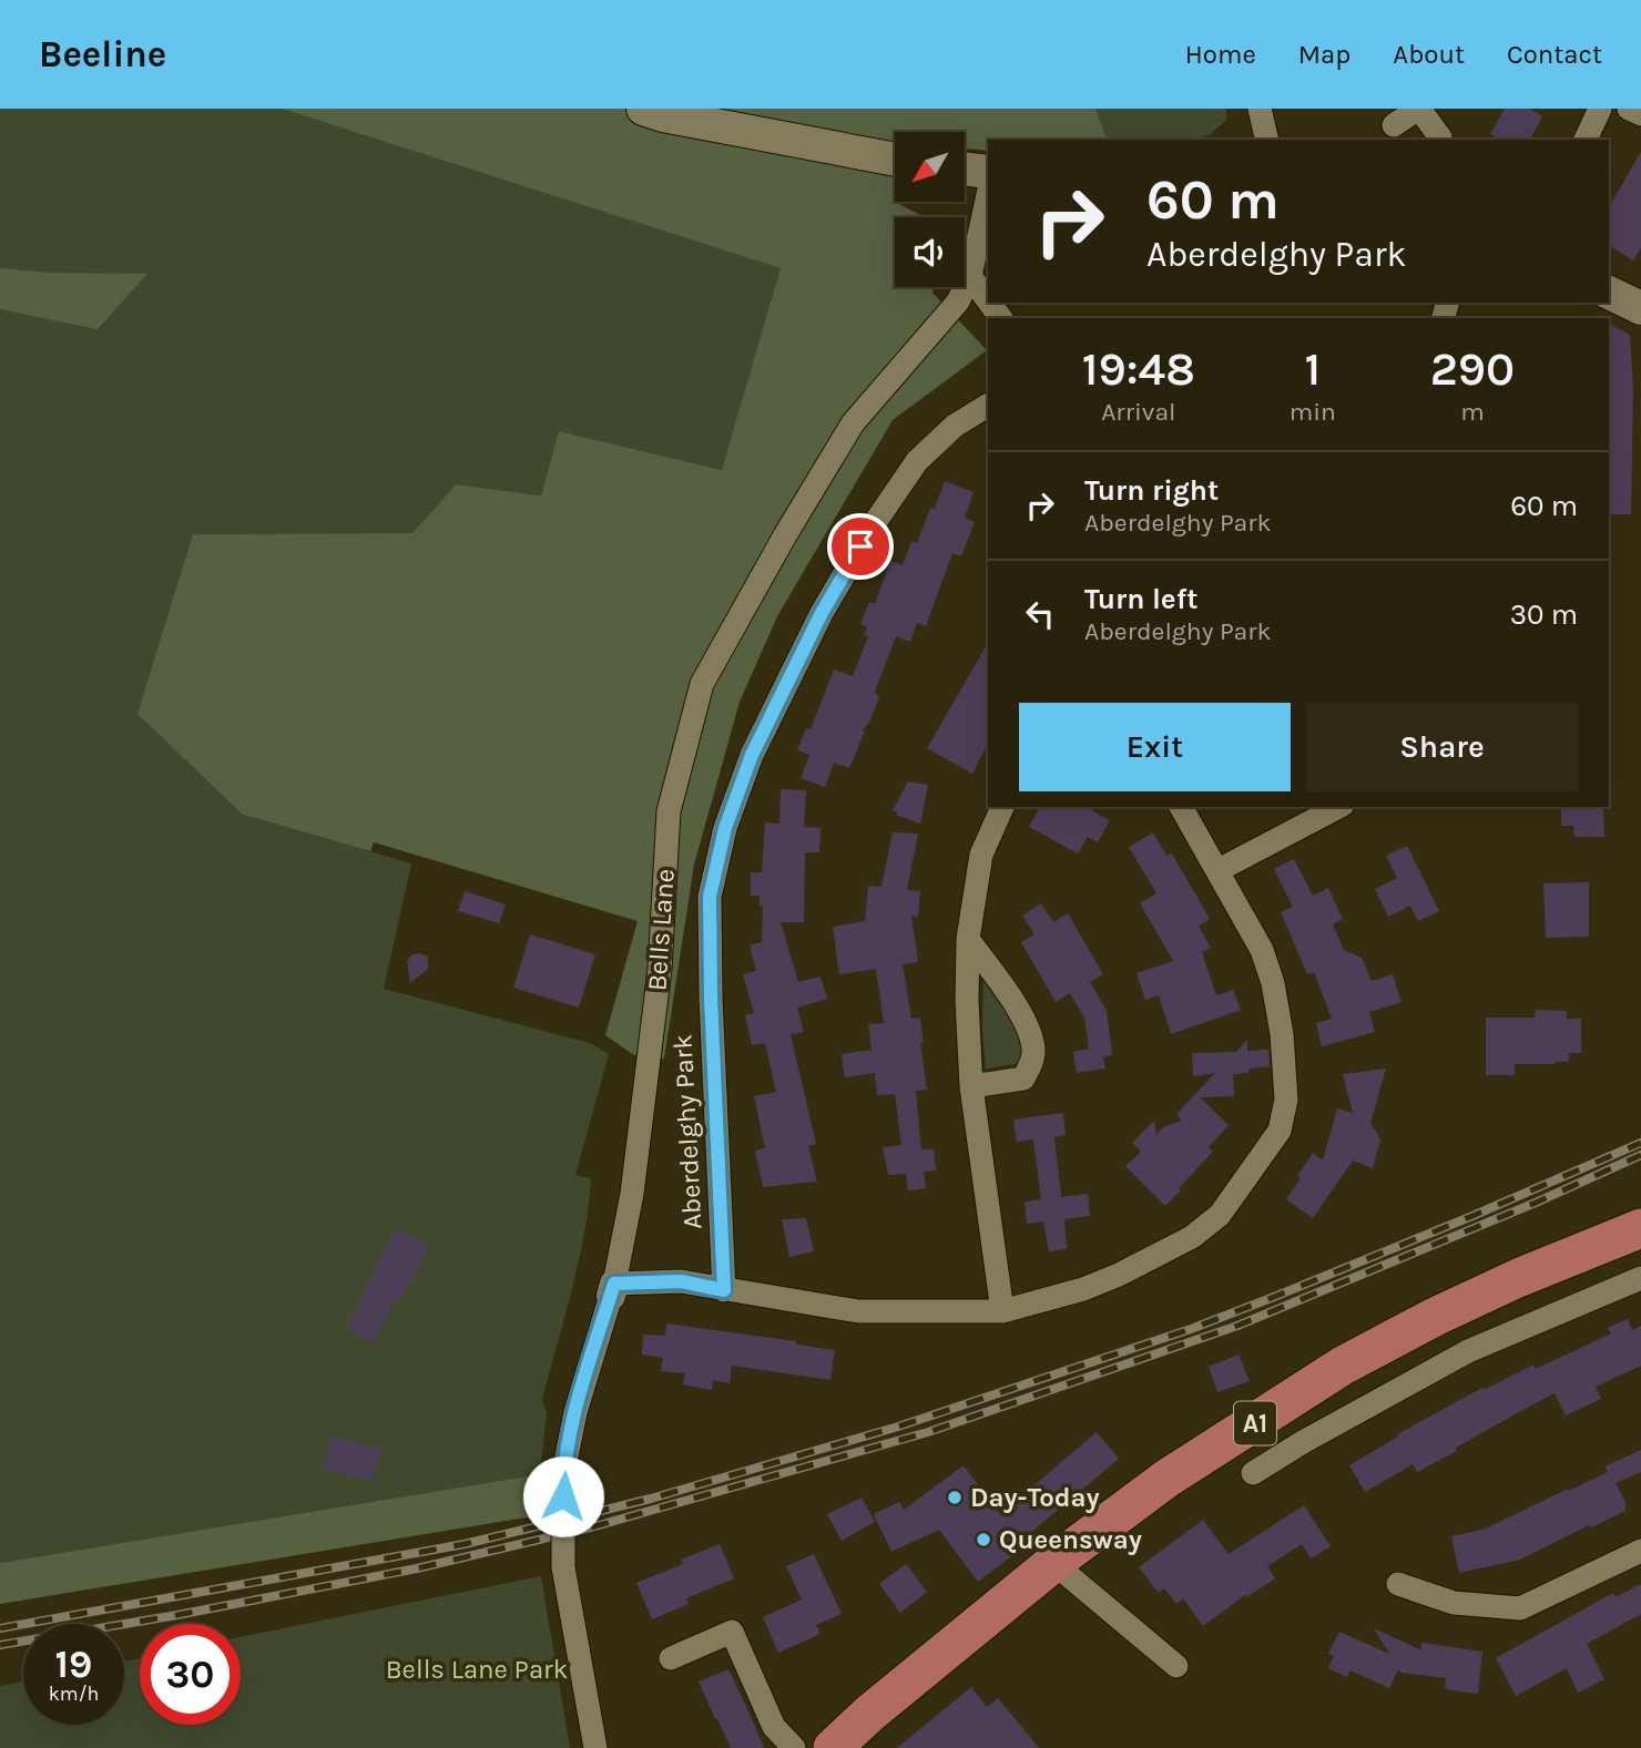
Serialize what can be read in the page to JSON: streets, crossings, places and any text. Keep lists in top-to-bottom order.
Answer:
{
  "streets": {
    "highway": ["A1"],
    "street": ["Bells Lane", "Aberdelghy Park"]
  },
  "parks": ["Bells Lane Park"],
  "places": ["Day-Today", "Queensway"],
  "north": "bottom left",
  "page": {
    "header": "Beeline",
    "nav": [
      "Home",
      "Map",
      "About",
      "Contact"
    ],
    "turn": ["60 m", "Aberdelghy Park"],
    "eta": [
      "19:48",
      "Arrival",
      "1",
      "min",
      "290",
      "m"
    ],
    "list": [
      {
        "name": "Turn right",
        "note": "Aberdelghy Park",
        "value": "60 m"
      },
      {
        "name": "Turn left",
        "note": "Aberdelghy Park",
        "value": "30 m"
      }
    ],
    "buttons": ["Exit", "Share"],
    "speed": "19 km/h",
    "limit": "30"
  }
}
